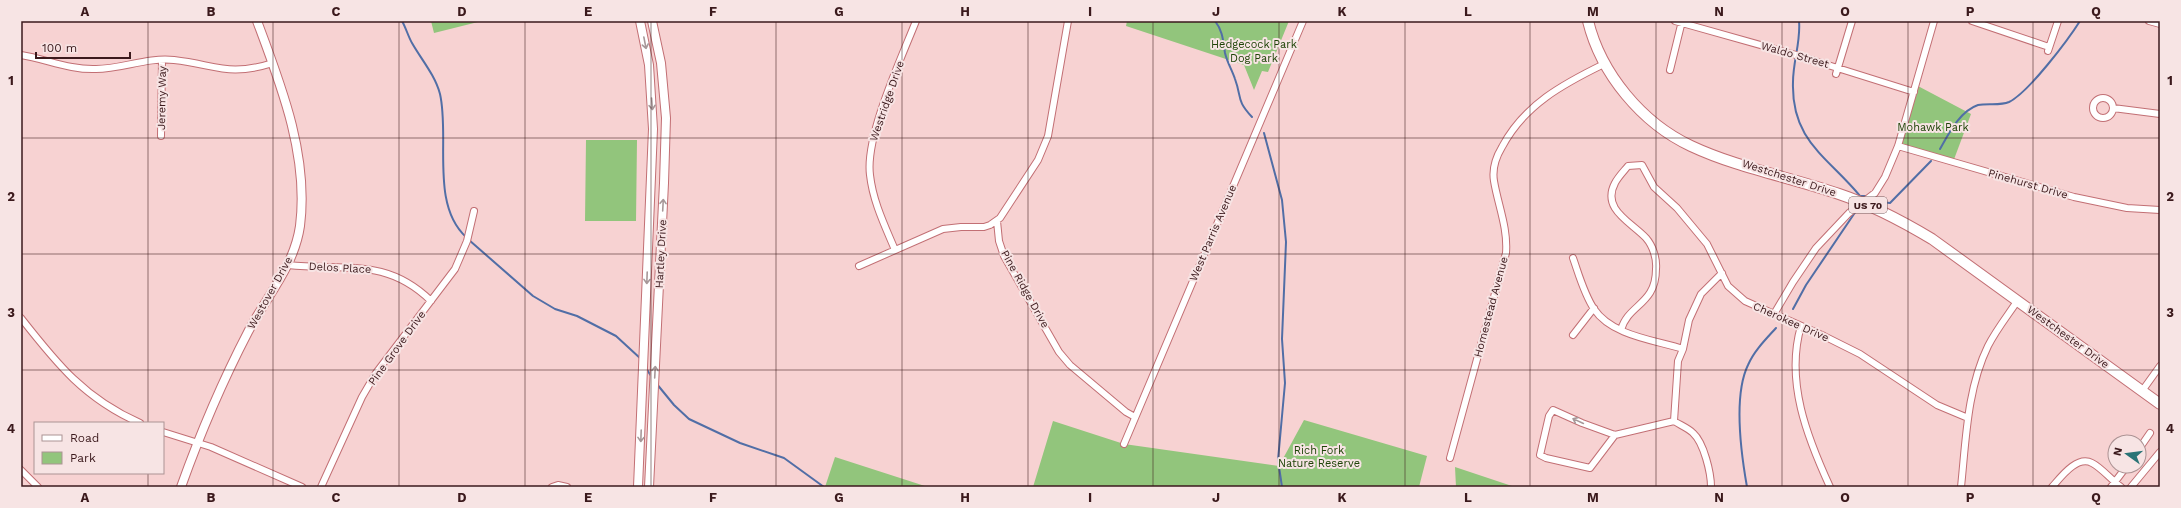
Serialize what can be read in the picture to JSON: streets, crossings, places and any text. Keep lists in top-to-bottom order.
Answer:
{
  "streets": {
    "main road": ["Westchester Drive", "US 70"],
    "street": [
      "Waldo Street",
      "Jeremy Way",
      "Westridge Drive",
      "Pinehurst Drive",
      "West Parris Avenue",
      "Hartley Drive",
      "Delos Place",
      "Pine Ridge Drive",
      "Westover Drive",
      "Homestead Avenue",
      "Cherokee Drive",
      "Pine Grove Drive"
    ]
  },
  "crossings": [
    ["Westchester Drive", "Homestead Avenue"],
    ["West Parris Avenue", "Pine Ridge Drive"],
    ["Delos Place", "Westover Drive"],
    ["Delos Place", "Pine Grove Drive"]
  ],
  "parks": [
    "Hedgecock Park",
    "Dog Park",
    "Mohawk Park",
    "Rich Fork Nature Reserve"
  ],
  "legend": ["Road", "Park"],
  "scale_bar": "100 m",
  "north": "left",
  "grid": {
    "columns": [
      "A",
      "B",
      "C",
      "D",
      "E",
      "F",
      "G",
      "H",
      "I",
      "J",
      "K",
      "L",
      "M",
      "N",
      "O",
      "P",
      "Q"
    ],
    "rows": [
      "1",
      "2",
      "3",
      "4"
    ]
  }
}
